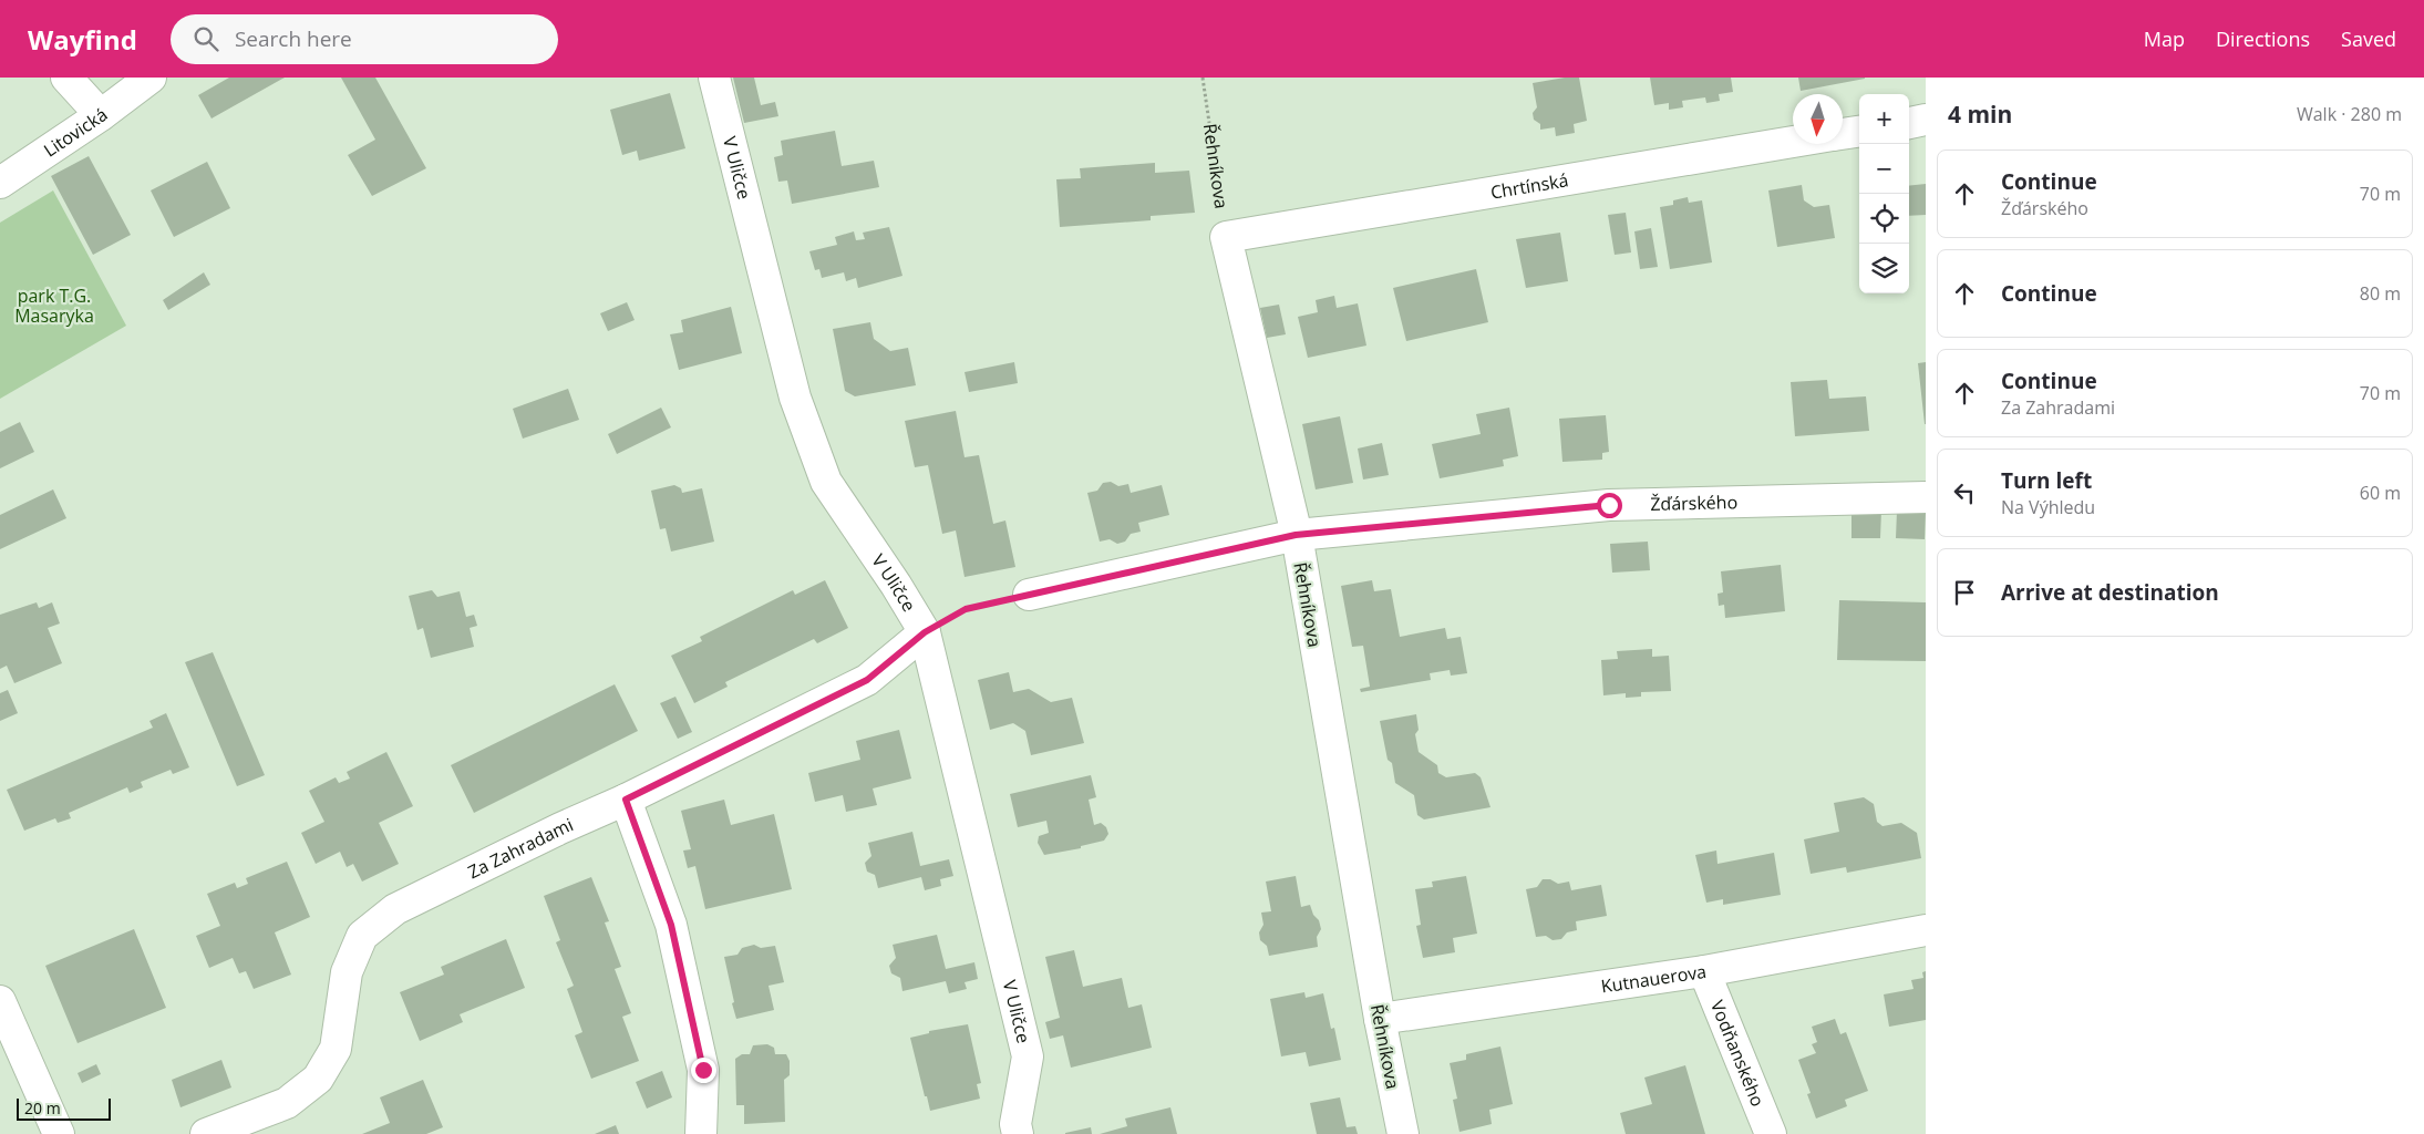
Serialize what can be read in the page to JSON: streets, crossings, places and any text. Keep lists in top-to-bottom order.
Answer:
{
  "streets": {
    "street": [
      "Litovická",
      "Řehníkova",
      "V Uličce",
      "Chrtínská",
      "Žďárského",
      "Za Zahradami",
      "Kutnauerova",
      "Vodňanského"
    ]
  },
  "crossings": [
    ["Řehníkova", "Chrtínská"],
    ["Řehníkova", "Žďárského"],
    ["Řehníkova", "Kutnauerova"],
    ["V Uličce", "Za Zahradami"],
    ["Kutnauerova", "Vodňanského"]
  ],
  "parks": ["park T.G. Masaryka"],
  "scale_bar": "20 m",
  "north": "bottom",
  "page": {
    "header": "Wayfind",
    "search": "Search here",
    "nav": ["Map", "Directions", "Saved"],
    "heading": ["4 min", "Walk · 280 m"],
    "map_buttons": ["+", "−"],
    "list": [
      ["Continue", "Žďárského", "70 m"],
      ["Continue", "80 m"],
      ["Continue", "Za Zahradami", "70 m"],
      ["Turn left", "Na Výhledu", "60 m"],
      "Arrive at destination"
    ],
    "scale": "20 m"
  }
}
